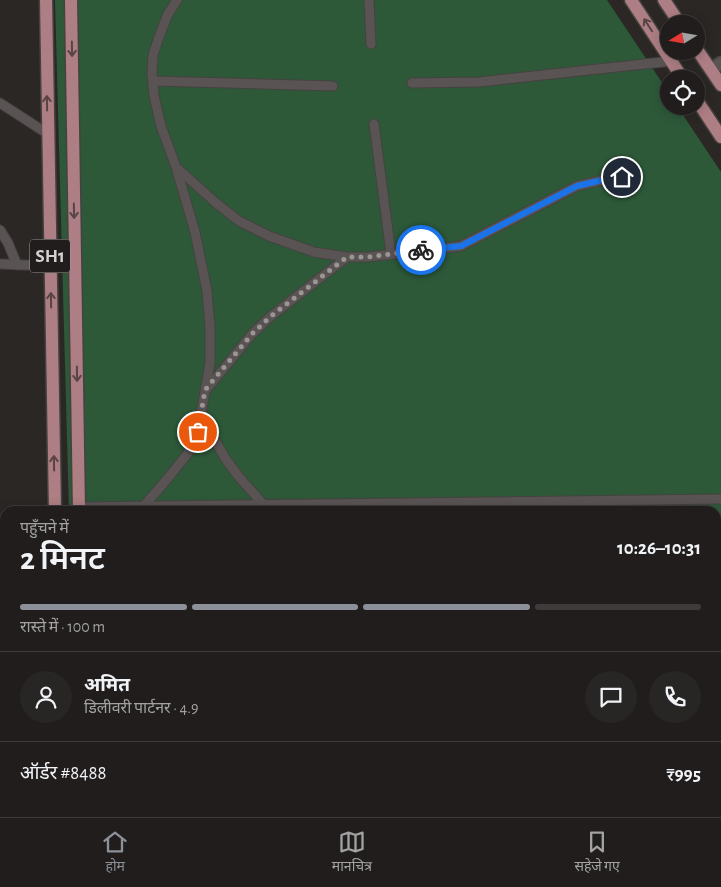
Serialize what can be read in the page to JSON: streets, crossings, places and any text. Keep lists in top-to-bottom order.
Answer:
{
  "streets": {
    "main road": ["SH1"]
  },
  "north": "left",
  "page": {
    "heading": ["2 मिनट", "पहुँचने में", "10:26–10:31"],
    "panel": [
      "अमित",
      "डिलीवरी पार्टनर · 4.9",
      "ऑर्डर #8488",
      "₹995"
    ],
    "bar": "रास्ते में · 100 m",
    "tabs": ["होम", "मानचित्र", "सहेजे गए"]
  }
}
